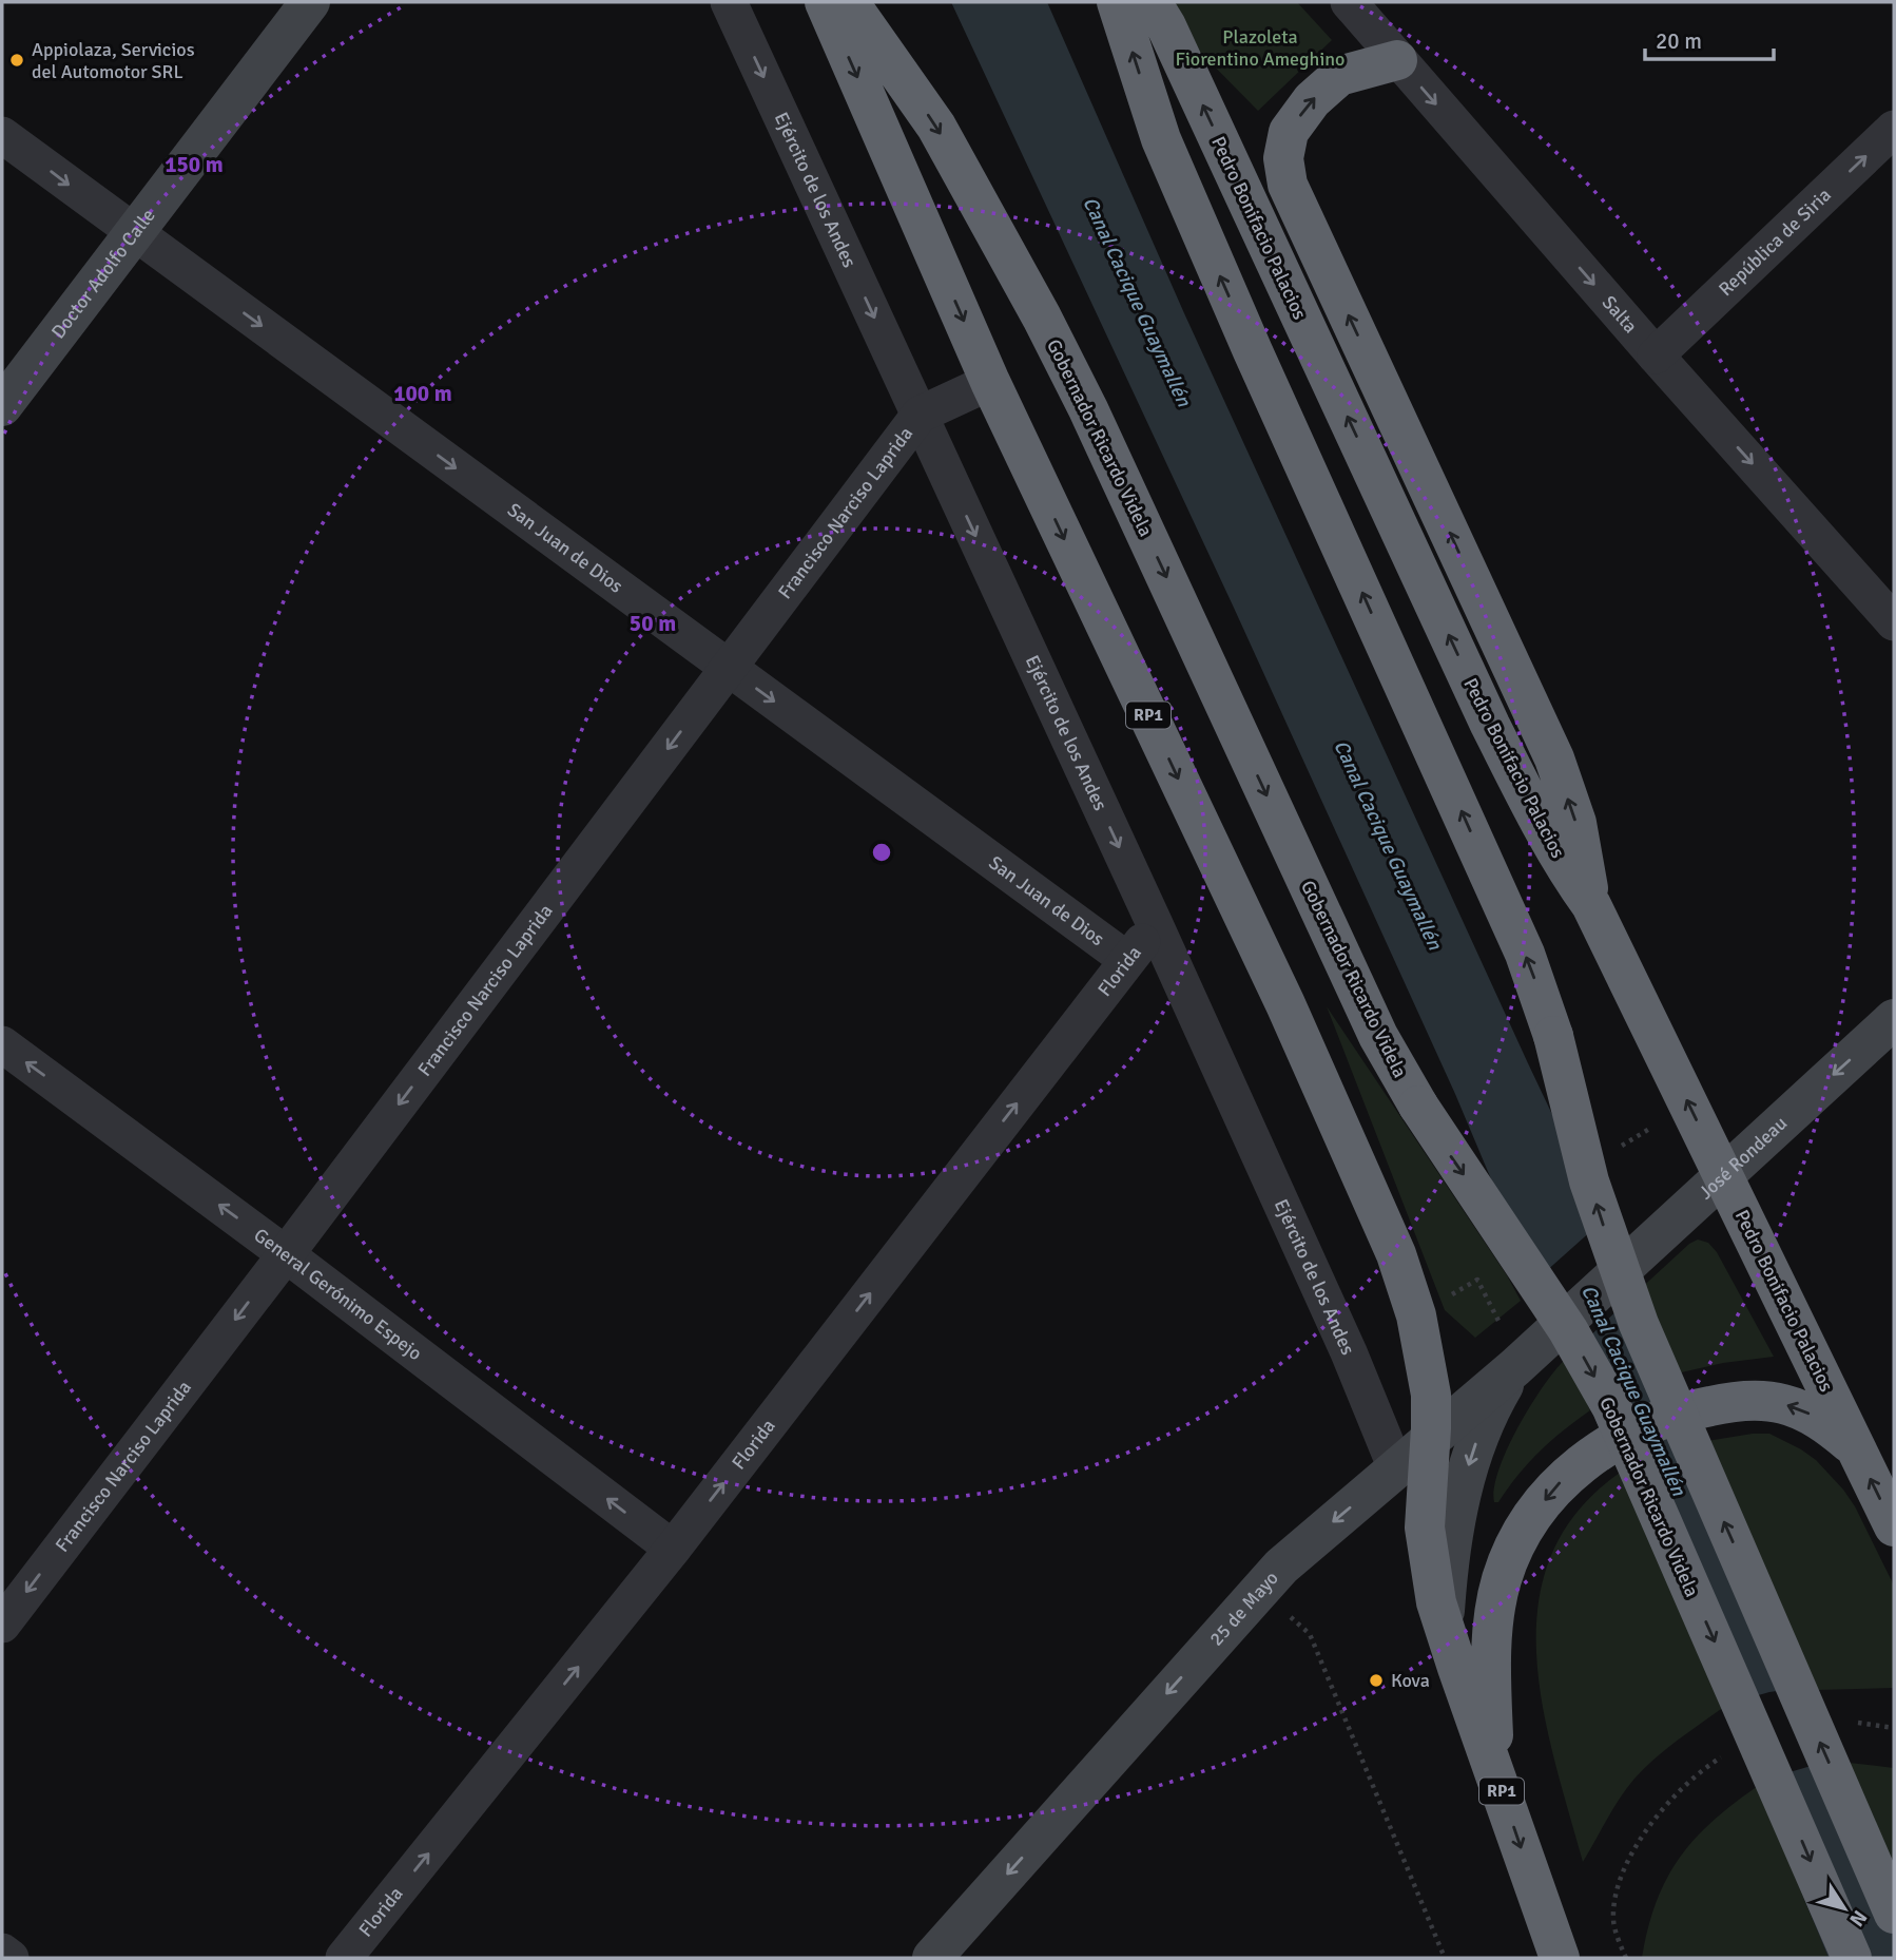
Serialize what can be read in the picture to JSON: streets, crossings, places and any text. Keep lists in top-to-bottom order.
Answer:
{
  "streets": {
    "highway": ["Pedro Bonifacio Palacios", "Gobernador Ricardo Videla", "RP1"],
    "main road": ["Doctor Adolfo Calle", "José Rondeau", "25 de Mayo"],
    "street": [
      "Ejército de los Andes",
      "República de Siria",
      "Salta",
      "Francisco Narciso Laprida",
      "San Juan de Dios",
      "Florida",
      "General Gerónimo Espejo"
    ]
  },
  "crossings": [
    ["Ejército de los Andes", "Francisco Narciso Laprida"],
    ["Ejército de los Andes", "Florida"],
    ["Ejército de los Andes", "25 de Mayo"],
    ["Pedro Bonifacio Palacios", "José Rondeau"],
    ["República de Siria", "Salta"],
    ["Doctor Adolfo Calle", "San Juan de Dios"],
    ["Francisco Narciso Laprida", "San Juan de Dios"],
    ["Francisco Narciso Laprida", "RP1"],
    ["Francisco Narciso Laprida", "General Gerónimo Espejo"],
    ["San Juan de Dios", "Florida"],
    ["RP1", "25 de Mayo"],
    ["Florida", "General Gerónimo Espejo"],
    ["José Rondeau", "25 de Mayo"]
  ],
  "one_way": [
    "Ejército de los Andes",
    "República de Siria",
    "Salta",
    "Francisco Narciso Laprida",
    "San Juan de Dios",
    "Florida",
    "José Rondeau",
    "General Gerónimo Espejo",
    "25 de Mayo"
  ],
  "water": ["Canal Cacique Guaymallén"],
  "parks": ["Plazoleta Fiorentino Ameghino"],
  "places": ["Appiolaza, Servicios del Automotor SRL", "Kova"],
  "scale_bar": "20 m",
  "north": "bottom right",
  "rings": ["150 m", "100 m", "50 m"]
}
